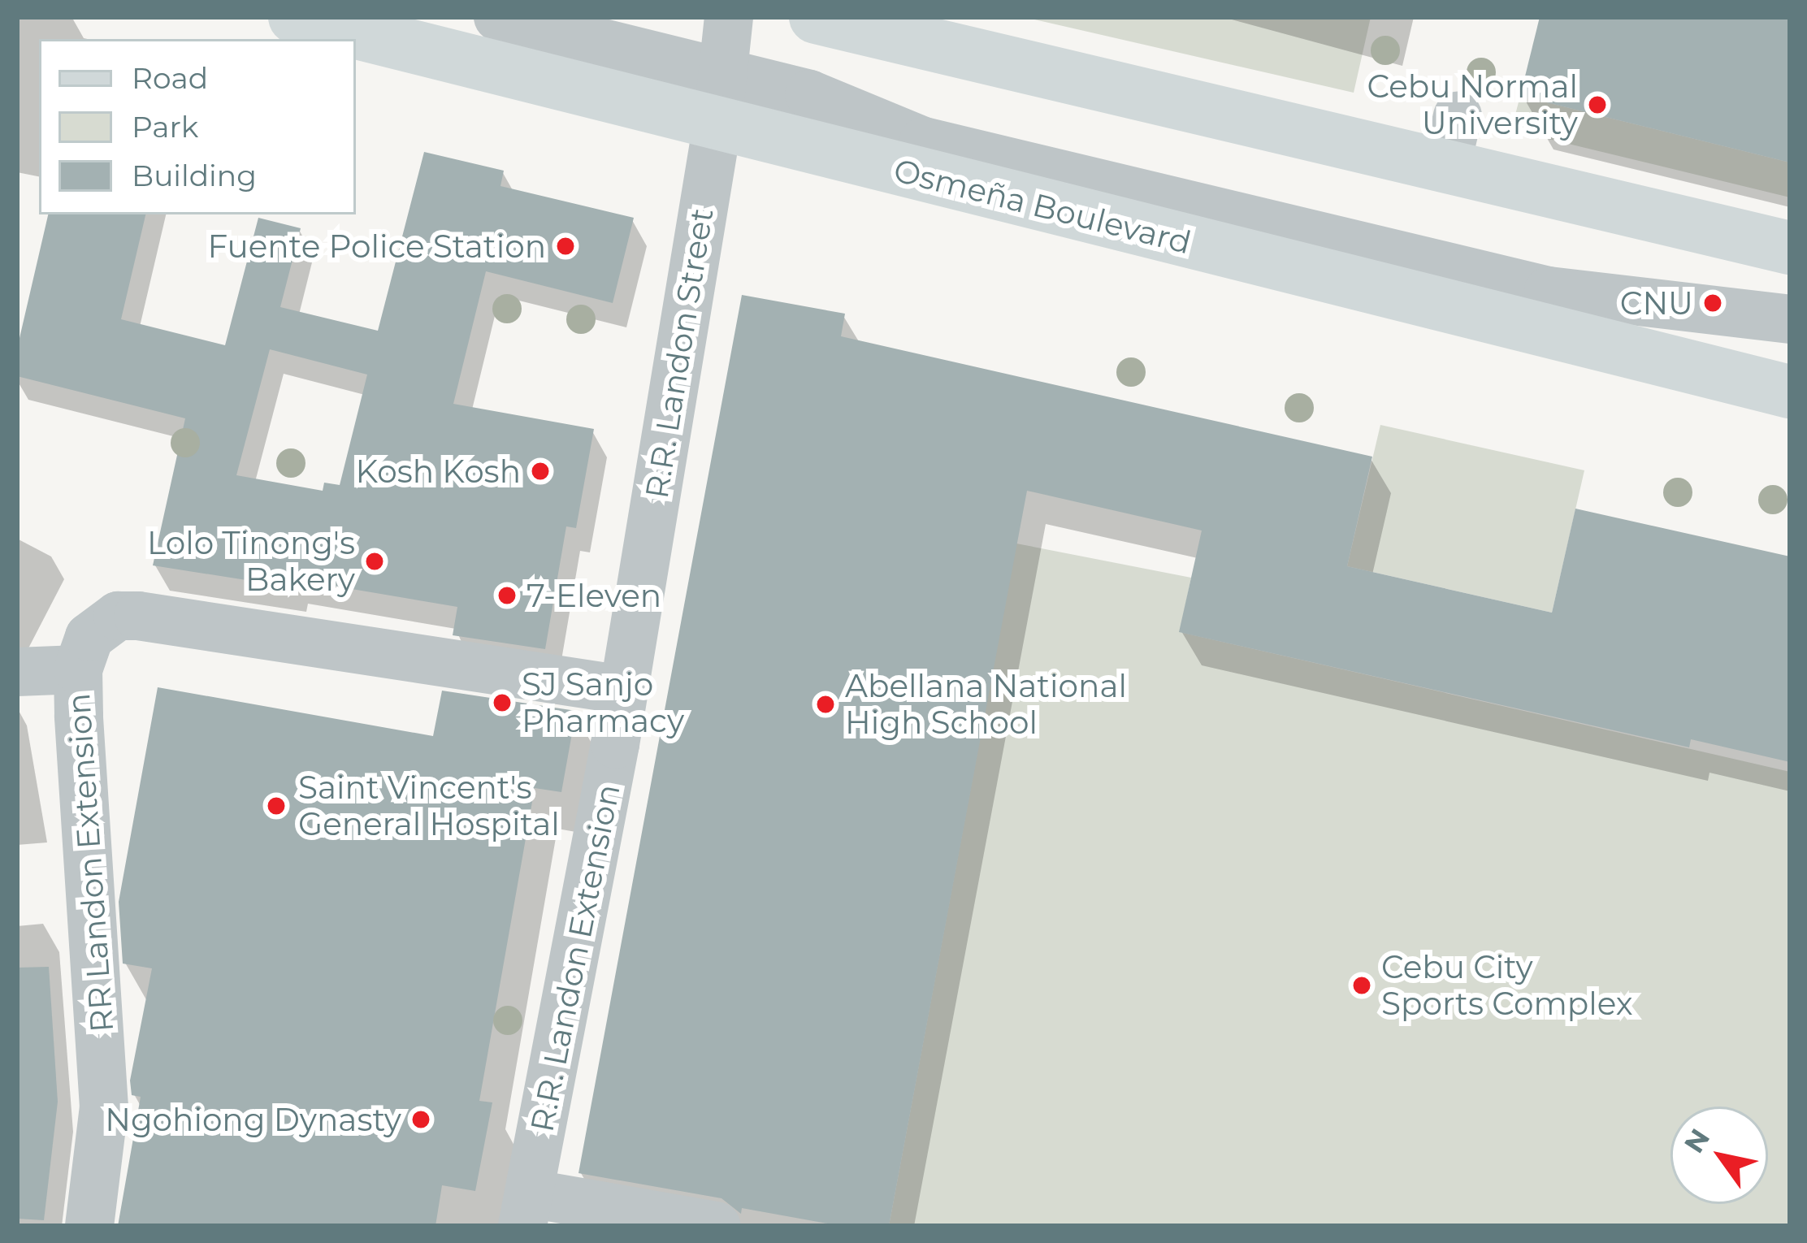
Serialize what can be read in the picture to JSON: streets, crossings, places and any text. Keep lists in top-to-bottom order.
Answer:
{
  "streets": {
    "main road": ["Osmeña Boulevard"],
    "street": ["R.R. Landon Street", "RR Landon Extension", "R.R. Landon Extension"]
  },
  "crossings": [
    ["Osmeña Boulevard", "R.R. Landon Street"],
    ["R.R. Landon Street", "RR Landon Extension"],
    ["R.R. Landon Street", "R.R. Landon Extension"],
    ["RR Landon Extension", "R.R. Landon Extension"]
  ],
  "places": [
    "Cebu Normal University",
    "Fuente Police Station",
    "CNU",
    "Kosh Kosh",
    "Lolo Tinong's Bakery",
    "7-Eleven",
    "SJ Sanjo Pharmacy",
    "Abellana National High School",
    "Saint Vincent's General Hospital",
    "Cebu City Sports Complex",
    "Ngohiong Dynasty"
  ],
  "legend": ["Road", "Park", "Building"],
  "north": "top left"
}
